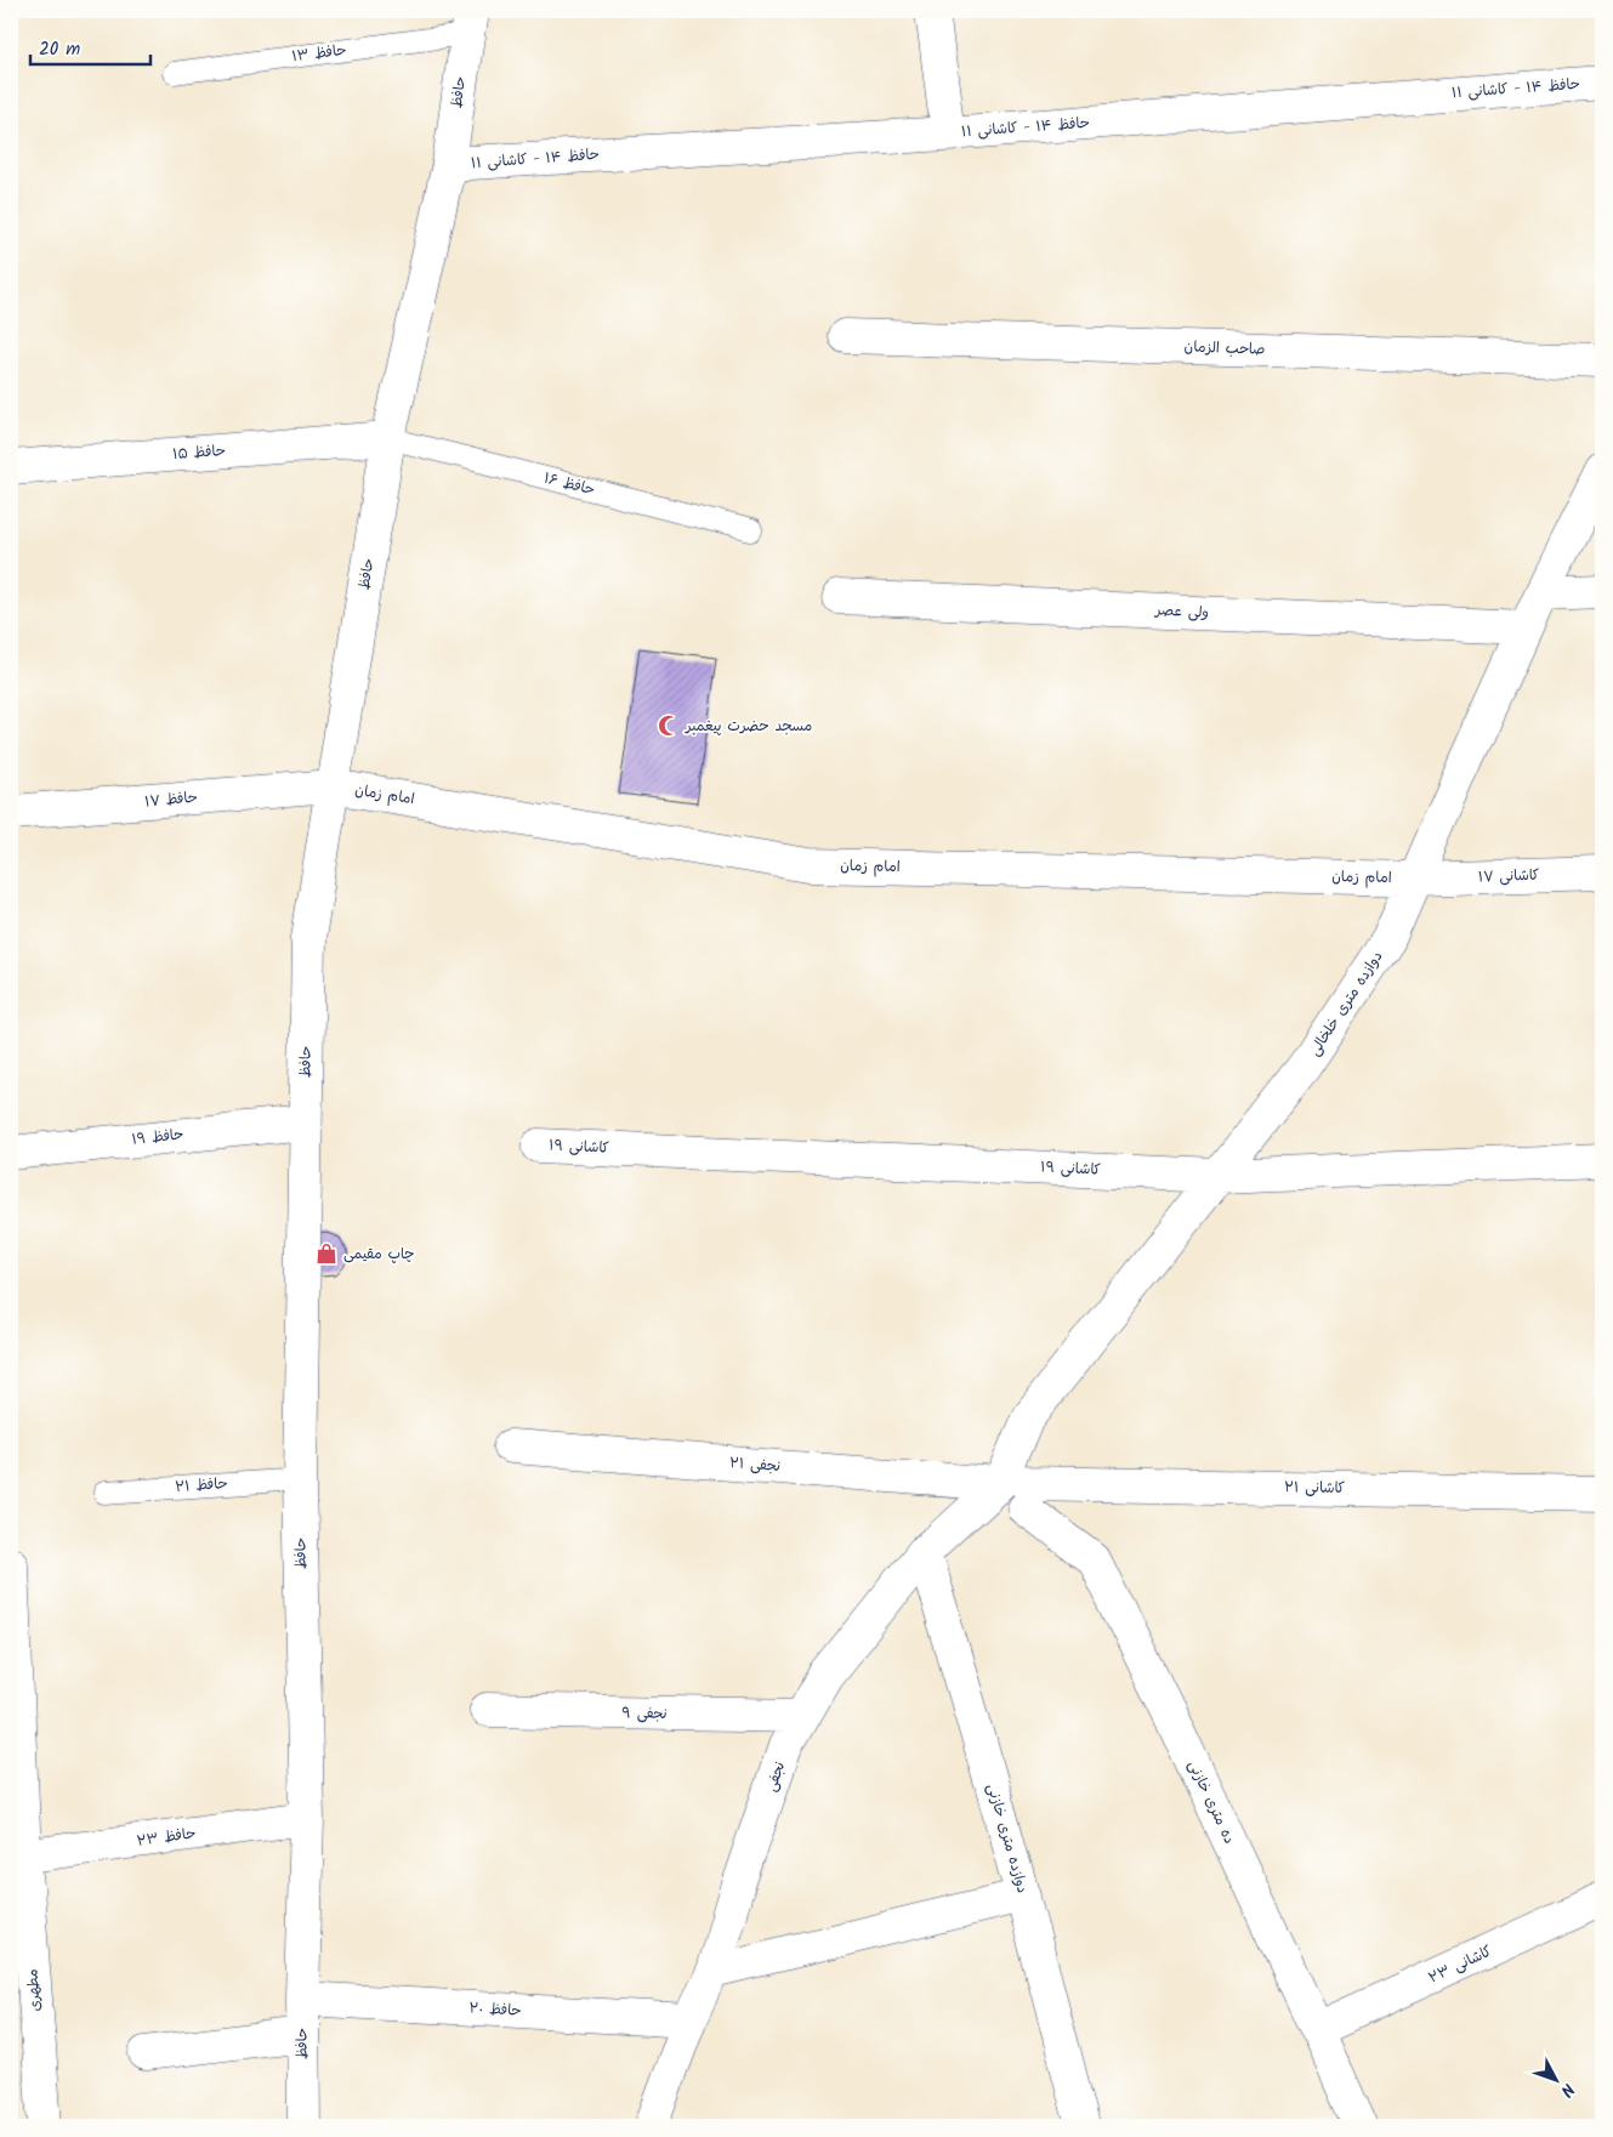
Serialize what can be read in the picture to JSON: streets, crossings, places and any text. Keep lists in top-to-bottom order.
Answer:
{
  "streets": {
    "street": [
      "حافظ ۱۴ - کاشانی ۱۱",
      "حافظ",
      "صاحب الزمان",
      "حافظ ۱۵",
      "ولی عصر",
      "امام زمان",
      "حافظ ۱۷",
      "کاشانی ۱۷",
      "دوازده متری خلخالی",
      "حافظ ۱۹",
      "کاشانی ۱۹",
      "نجفی ۲۱",
      "کاشانی ۲۱",
      "نجفی ۹",
      "نجفی",
      "ده متری خازنی",
      "حافظ ۲۳",
      "دوازده متری خازنی",
      "کاشانی ۲۳",
      "مطهری",
      "حافظ ۲۰"
    ],
    "lane": ["حافظ ۱۳", "حافظ ۱۶", "حافظ ۲۱"]
  },
  "crossings": [
    ["حافظ ۱۳", "حافظ"],
    ["حافظ ۱۴ - کاشانی ۱۱", "حافظ"],
    ["حافظ", "حافظ ۱۵"],
    ["حافظ", "حافظ ۱۶"],
    ["حافظ", "امام زمان"],
    ["حافظ", "حافظ ۱۷"],
    ["حافظ", "حافظ ۱۹"],
    ["حافظ", "حافظ ۲۱"],
    ["حافظ", "حافظ ۲۳"],
    ["حافظ", "حافظ ۲۰"],
    ["حافظ ۱۵", "حافظ ۱۶"],
    ["ولی عصر", "دوازده متری خلخالی"],
    ["امام زمان", "حافظ ۱۷"],
    ["امام زمان", "کاشانی ۱۷"],
    ["امام زمان", "دوازده متری خلخالی"],
    ["کاشانی ۱۷", "دوازده متری خلخالی"],
    ["دوازده متری خلخالی", "کاشانی ۱۹"],
    ["دوازده متری خلخالی", "نجفی ۲۱"],
    ["دوازده متری خلخالی", "کاشانی ۲۱"],
    ["دوازده متری خلخالی", "نجفی"],
    ["دوازده متری خلخالی", "ده متری خازنی"],
    ["نجفی ۲۱", "کاشانی ۲۱"],
    ["نجفی ۲۱", "نجفی"],
    ["نجفی ۲۱", "ده متری خازنی"],
    ["کاشانی ۲۱", "نجفی"],
    ["کاشانی ۲۱", "ده متری خازنی"],
    ["نجفی ۹", "نجفی"],
    ["نجفی", "ده متری خازنی"],
    ["نجفی", "دوازده متری خازنی"],
    ["نجفی", "حافظ ۲۰"],
    ["ده متری خازنی", "کاشانی ۲۳"],
    ["حافظ ۲۳", "مطهری"]
  ],
  "places": {
    "mosque": ["مسجد حضرت پیغمبر"],
    "shop": ["چاپ مقیمی"]
  },
  "scale_bar": "20 m",
  "north": "bottom right"
}
